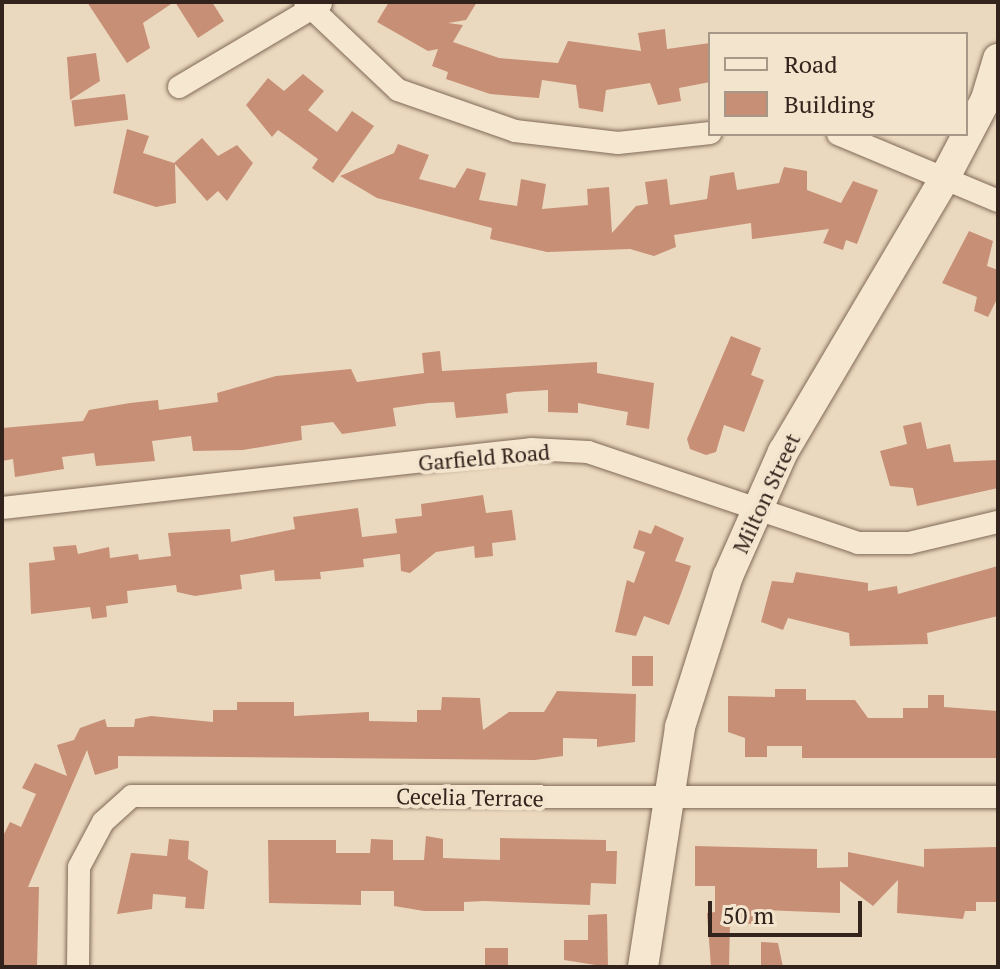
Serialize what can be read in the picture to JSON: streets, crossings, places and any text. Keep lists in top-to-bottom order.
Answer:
{
  "streets": {
    "main road": ["Milton Street"],
    "street": ["Garfield Road", "Cecelia Terrace"]
  },
  "crossings": [
    ["Garfield Road", "Milton Street"],
    ["Milton Street", "Cecelia Terrace"]
  ],
  "legend": ["Road", "Building"],
  "scale_bar": "50 m"
}
